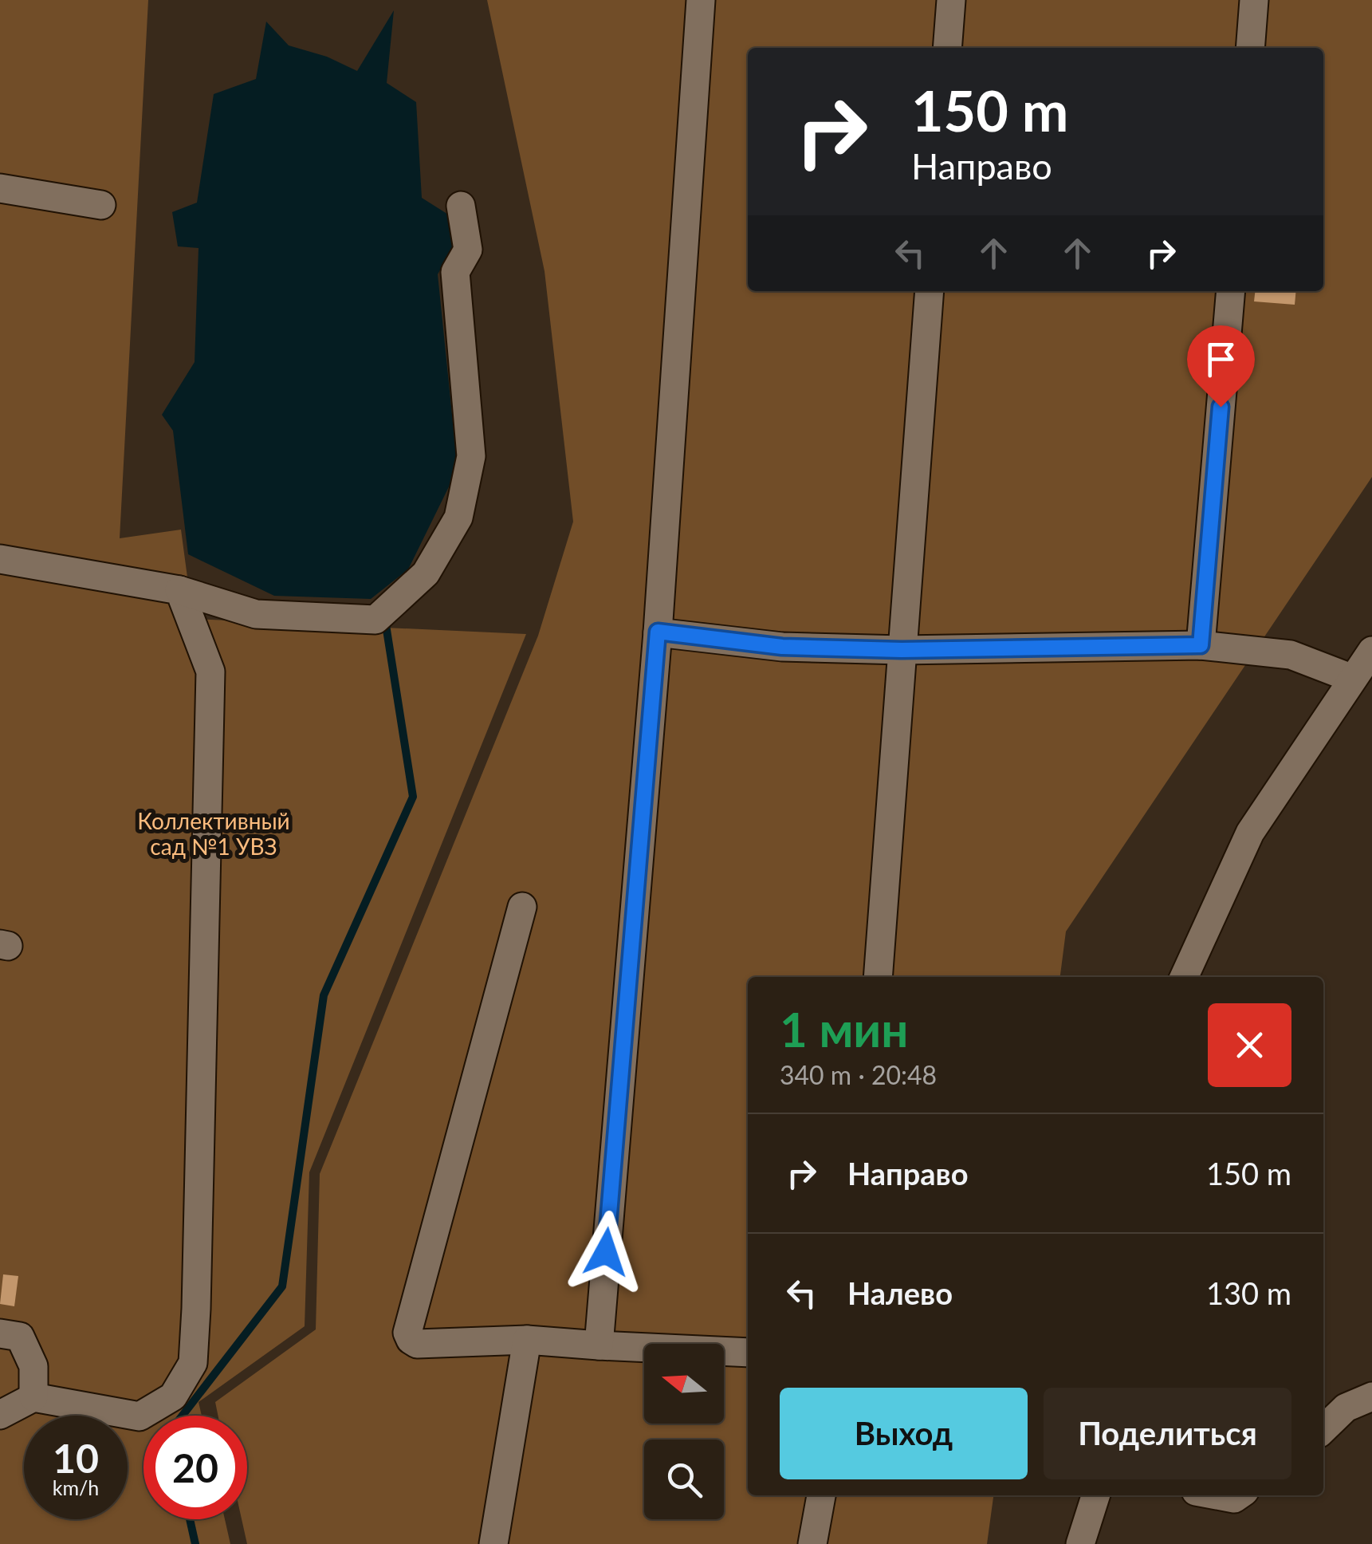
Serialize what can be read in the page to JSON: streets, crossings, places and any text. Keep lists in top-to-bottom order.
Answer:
{
  "parks": ["Коллективный сад №1 УВЗ"],
  "north": "left",
  "page": {
    "turn": ["150 m", "Направо"],
    "heading": ["1 мин", "340 m · 20:48"],
    "list": [
      {
        "name": "Направо",
        "value": "150 m"
      },
      {
        "name": "Налево",
        "value": "130 m"
      }
    ],
    "buttons": ["Выход", "Поделиться"],
    "speed": "10 km/h",
    "limit": "20"
  }
}
